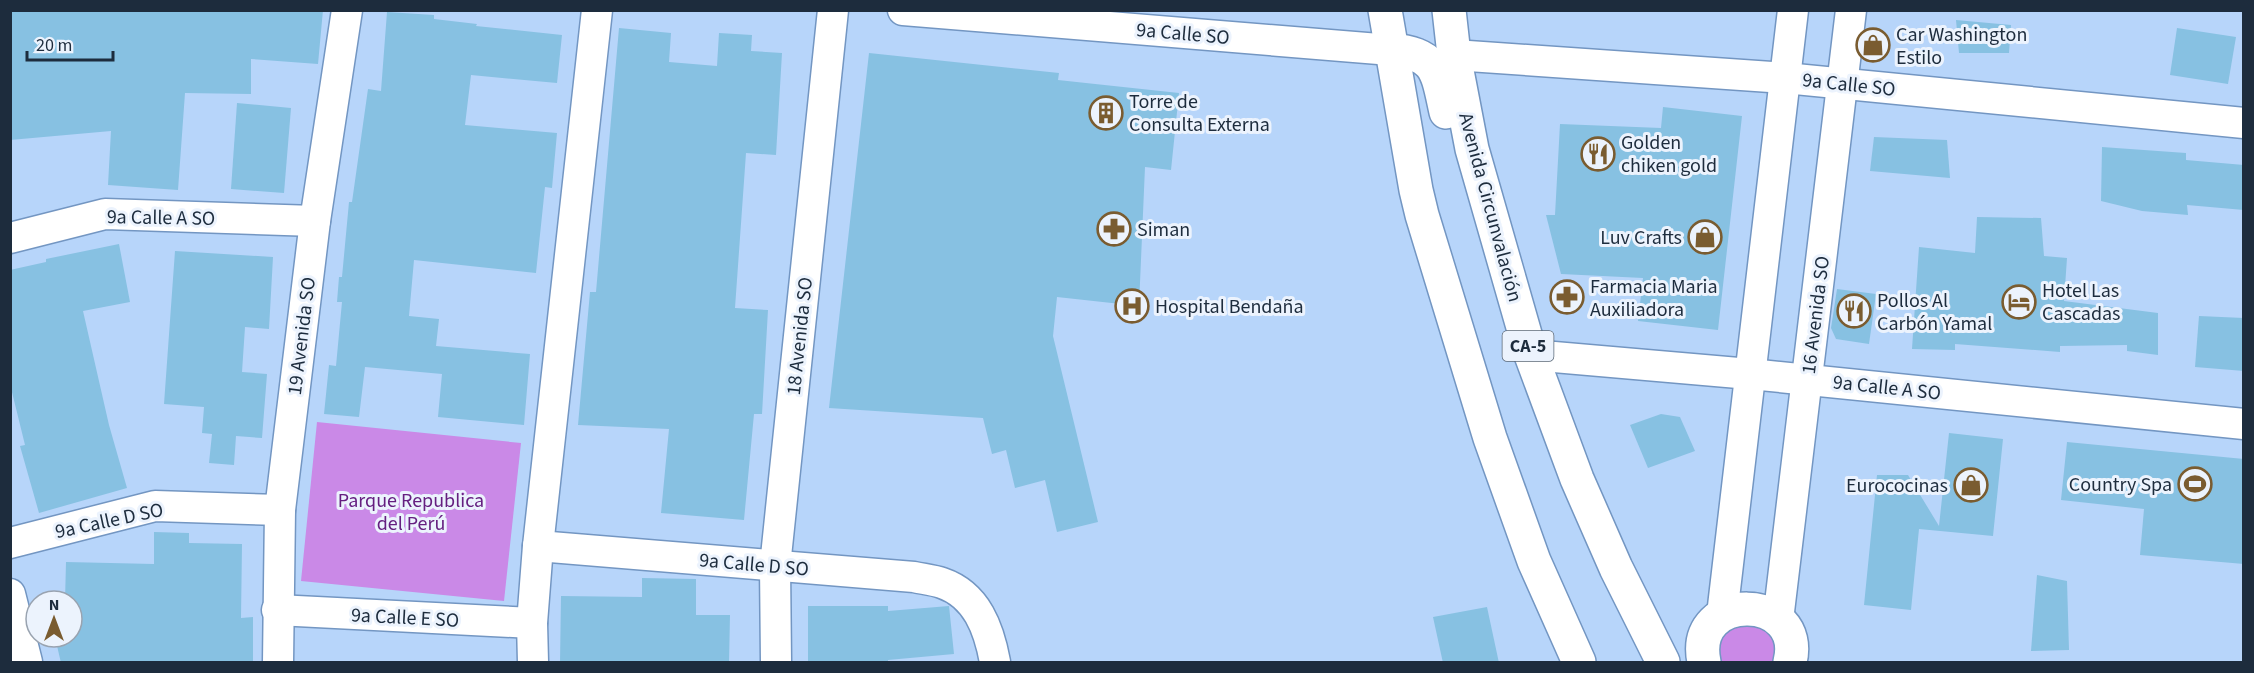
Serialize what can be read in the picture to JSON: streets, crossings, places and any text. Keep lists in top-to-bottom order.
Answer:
{
  "streets": {
    "main road": ["Avenida Circunvalación", "CA-5"],
    "street": [
      "9a Calle SO",
      "9a Calle A SO",
      "16 Avenida SO",
      "19 Avenida SO",
      "18 Avenida SO",
      "9a Calle D SO",
      "9a Calle E SO"
    ]
  },
  "crossings": [
    ["9a Calle SO", "Avenida Circunvalación"],
    ["9a Calle SO", "16 Avenida SO"],
    ["Avenida Circunvalación", "9a Calle A SO"],
    ["9a Calle A SO", "16 Avenida SO"],
    ["9a Calle A SO", "19 Avenida SO"],
    ["19 Avenida SO", "9a Calle D SO"],
    ["19 Avenida SO", "9a Calle E SO"],
    ["18 Avenida SO", "9a Calle D SO"]
  ],
  "parks": ["Parque Republica del Perú"],
  "places": {
    "shop": ["Car Washington Estilo", "Luv Crafts", "Eurococinas"],
    "building": ["Torre de Consulta Externa"],
    "restaurant": ["Golden chiken gold", "Pollos Al Carbón Yamal"],
    "pharmacy": ["Siman", "Farmacia Maria Auxiliadora"],
    "hotel": ["Hotel Las Cascadas"],
    "hospital": ["Hospital Bendaña"],
    "sports": ["Country Spa"]
  },
  "scale_bar": "20 m",
  "north": "top"
}
